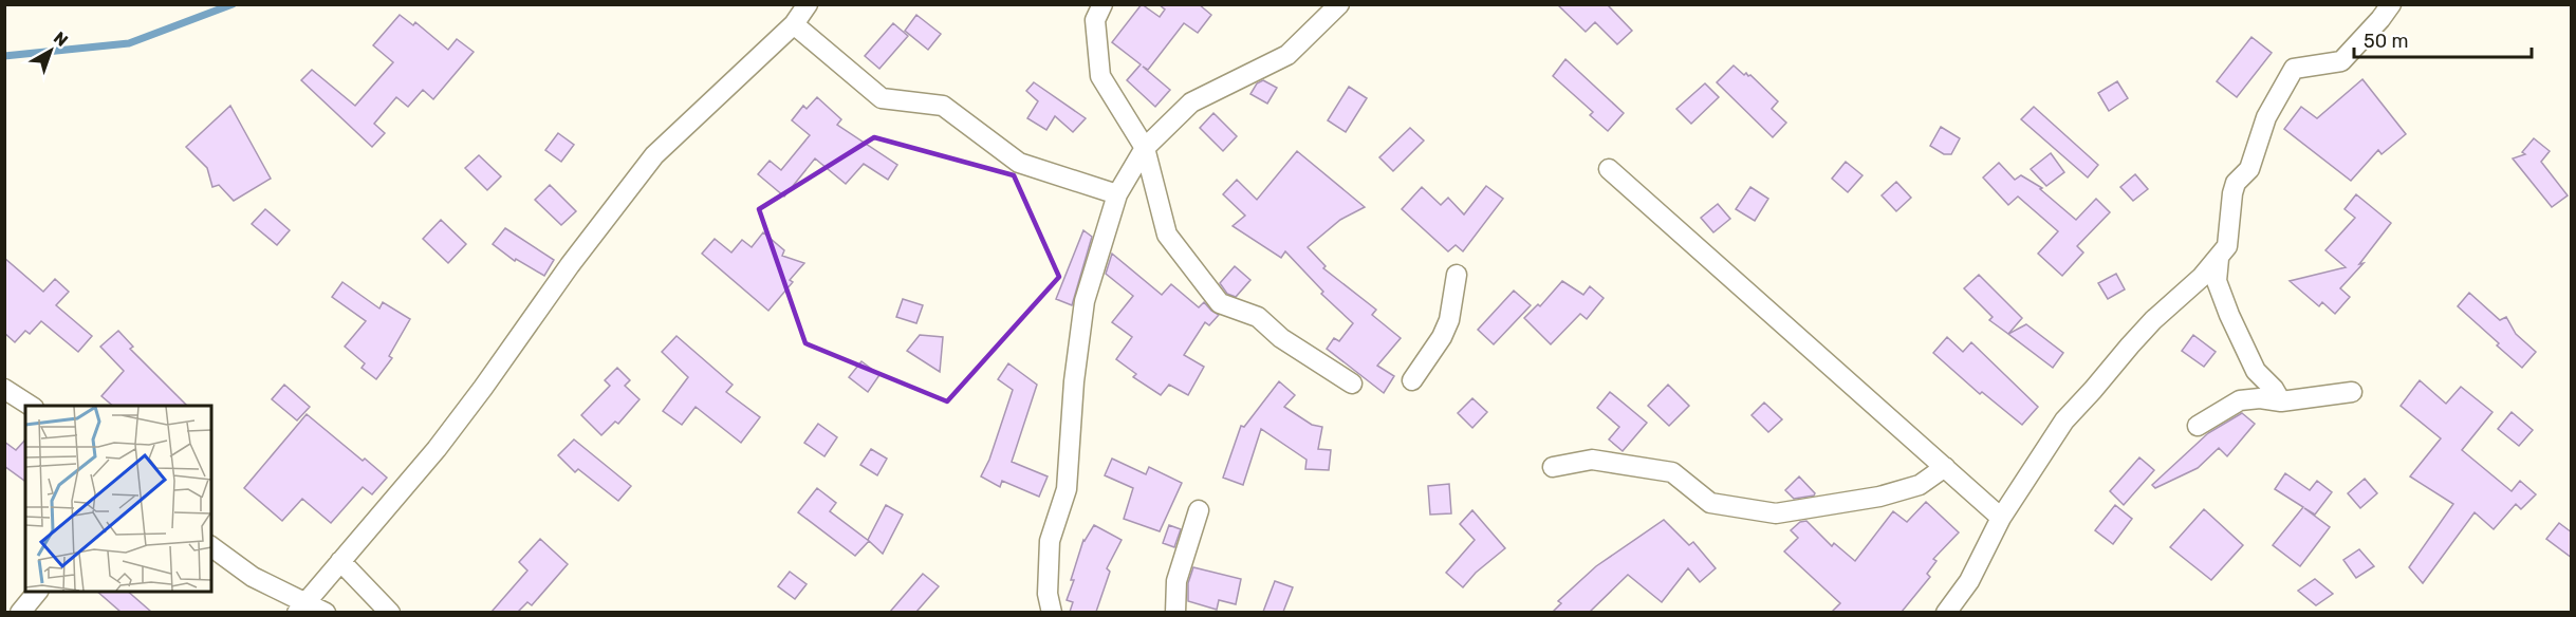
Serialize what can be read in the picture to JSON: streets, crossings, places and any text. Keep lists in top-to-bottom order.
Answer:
{
  "scale_bar": "50 m",
  "north": "top right"
}
